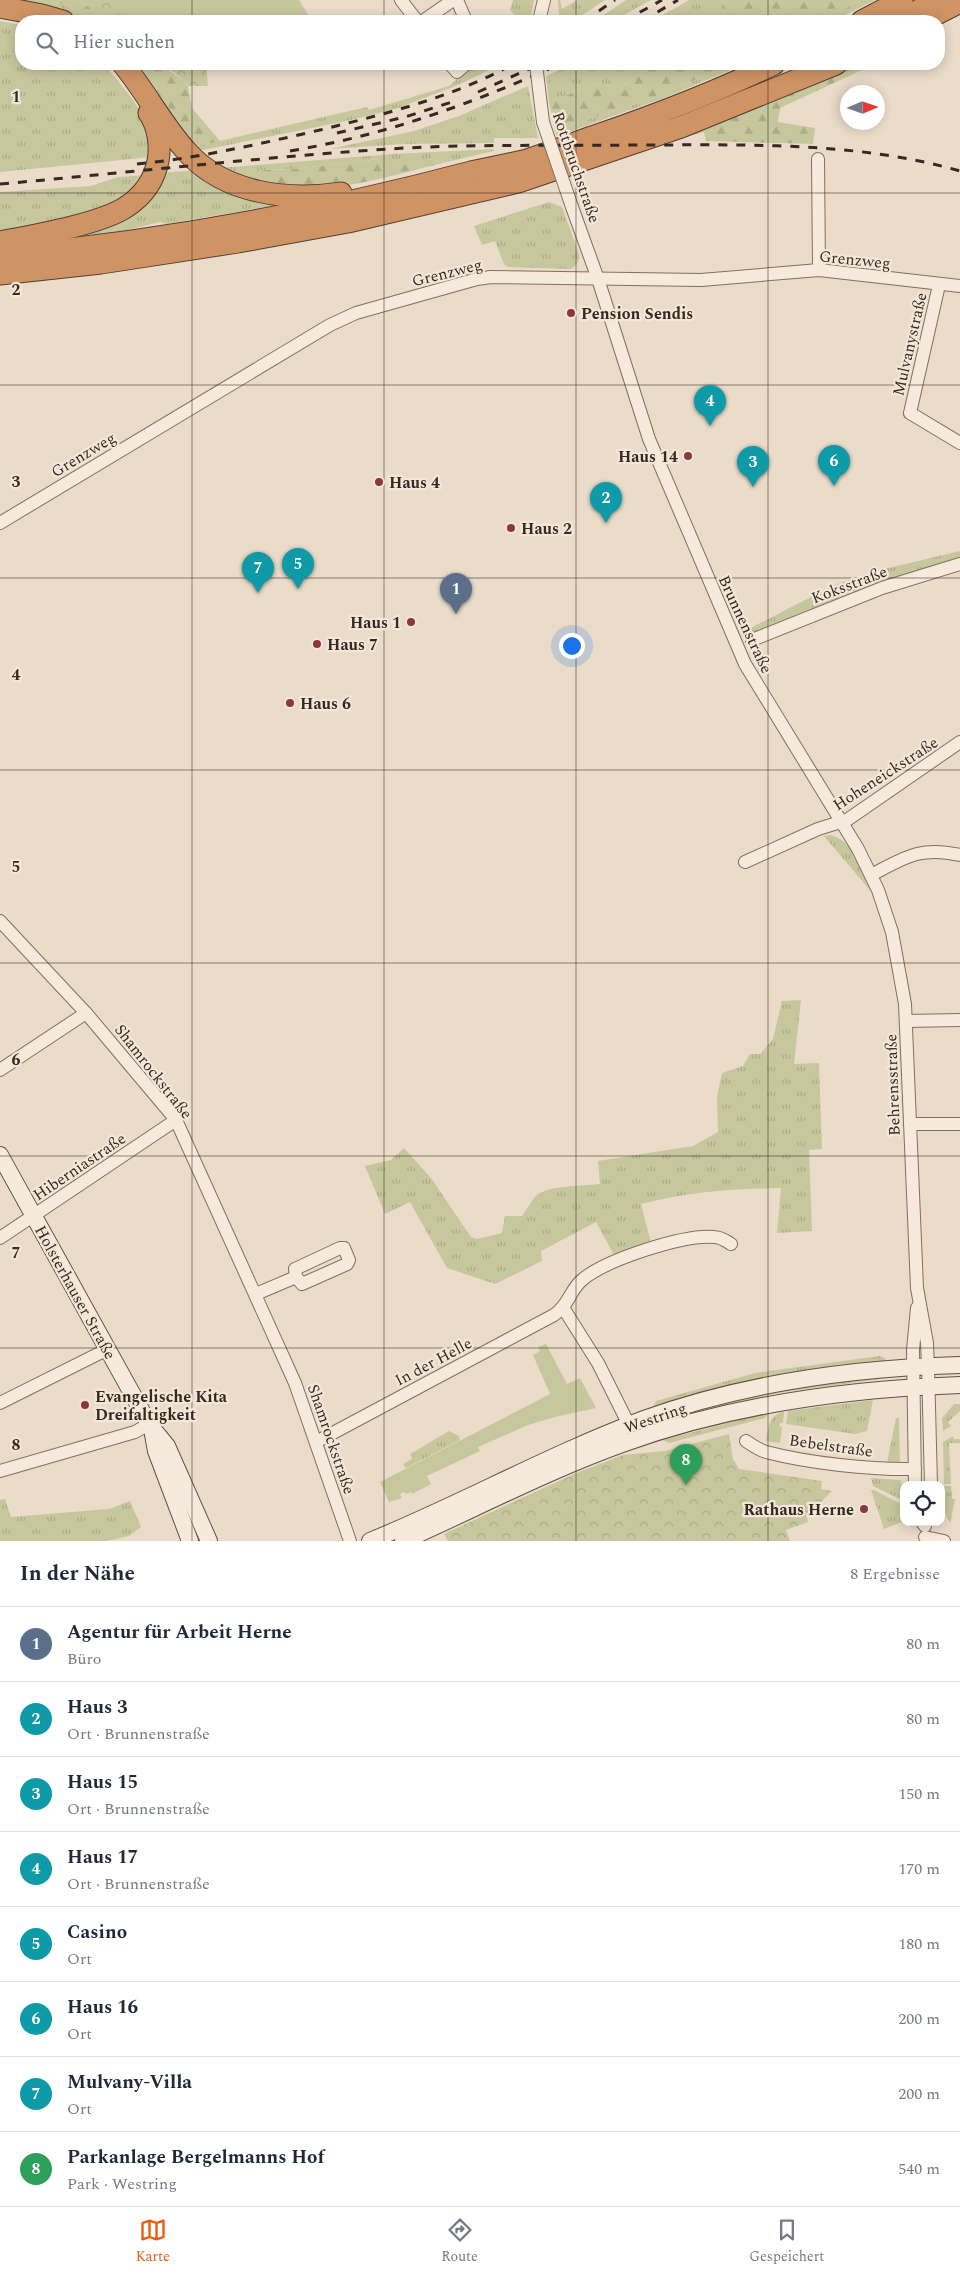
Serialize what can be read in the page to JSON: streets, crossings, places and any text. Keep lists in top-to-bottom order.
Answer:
{
  "streets": {
    "main road": ["Holsterhauser Straße", "Westring"],
    "street": [
      "Rottbruchstraße",
      "Grenzweg",
      "Mulvanystraße",
      "Koksstraße",
      "Brunnenstraße",
      "Hoheneickstraße",
      "Shamrockstraße",
      "Behrensstraße",
      "Hiberniastraße",
      "In der Helle",
      "Bebelstraße"
    ]
  },
  "crossings": [
    ["Rottbruchstraße", "Grenzweg"],
    ["Rottbruchstraße", "Brunnenstraße"],
    ["Grenzweg", "Mulvanystraße"],
    ["Grenzweg", "Brunnenstraße"],
    ["Brunnenstraße", "Hoheneickstraße"],
    ["Brunnenstraße", "Behrensstraße"],
    ["Shamrockstraße", "Hiberniastraße"],
    ["Shamrockstraße", "In der Helle"],
    ["Behrensstraße", "Westring"],
    ["Behrensstraße", "Bebelstraße"],
    ["Hiberniastraße", "Holsterhauser Straße"]
  ],
  "places": [
    "Pension Sendis",
    "Haus 14",
    "Haus 4",
    "Haus 2",
    "Haus 1",
    "Haus 7",
    "Haus 6",
    "Evangelische Kita Dreifaltigkeit",
    "Rathaus Herne"
  ],
  "north": "right",
  "page": {
    "search": "Hier suchen",
    "pins": [
      "4",
      "6",
      "3",
      "2",
      "5",
      "7",
      "1",
      "8"
    ],
    "heading": ["In der Nähe", "8 Ergebnisse"],
    "list": [
      {
        "mark": "1",
        "name": "Agentur für Arbeit Herne",
        "note": "Büro",
        "value": "80 m"
      },
      {
        "mark": "2",
        "name": "Haus 3",
        "note": "Ort · Brunnenstraße",
        "value": "80 m"
      },
      {
        "mark": "3",
        "name": "Haus 15",
        "note": "Ort · Brunnenstraße",
        "value": "150 m"
      },
      {
        "mark": "4",
        "name": "Haus 17",
        "note": "Ort · Brunnenstraße",
        "value": "170 m"
      },
      {
        "mark": "5",
        "name": "Casino",
        "note": "Ort",
        "value": "180 m"
      },
      {
        "mark": "6",
        "name": "Haus 16",
        "note": "Ort",
        "value": "200 m"
      },
      {
        "mark": "7",
        "name": "Mulvany-Villa",
        "note": "Ort",
        "value": "200 m"
      },
      {
        "mark": "8",
        "name": "Parkanlage Bergelmanns Hof",
        "note": "Park · Westring",
        "value": "540 m"
      }
    ],
    "nav": ["Karte", "Route", "Gespeichert"]
  },
  "grid": {
    "rows": [
      "1",
      "2",
      "3",
      "4",
      "5",
      "6",
      "7",
      "8"
    ]
  }
}
